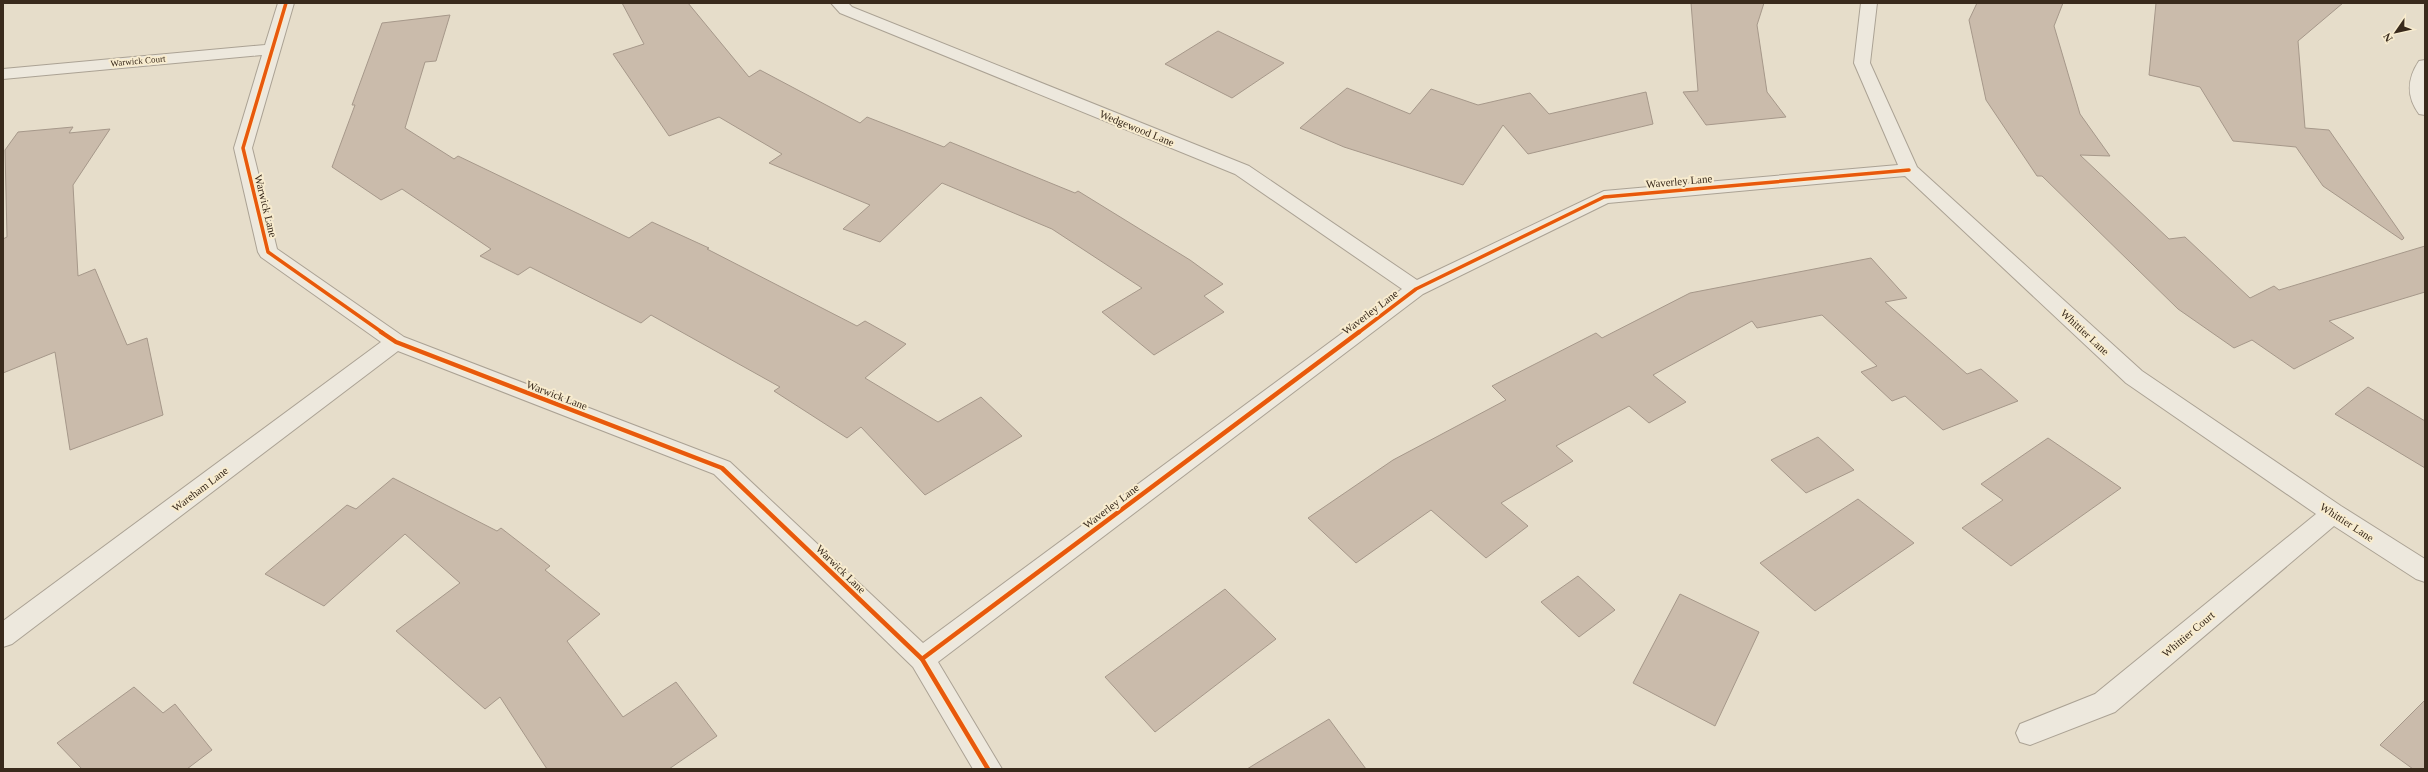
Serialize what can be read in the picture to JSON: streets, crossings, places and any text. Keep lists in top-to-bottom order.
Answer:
{
  "streets": {
    "street": [
      "Warwick Court",
      "Wedgewood Lane",
      "Waverley Lane",
      "Warwick Lane",
      "Whittier Lane",
      "Wareham Lane",
      "Whittier Court"
    ]
  },
  "crossings": [
    ["Warwick Court", "Warwick Lane"],
    ["Wedgewood Lane", "Waverley Lane"],
    ["Waverley Lane", "Warwick Lane"],
    ["Waverley Lane", "Whittier Lane"],
    ["Warwick Lane", "Wareham Lane"],
    ["Whittier Lane", "Whittier Court"]
  ],
  "north": "bottom left"
}
